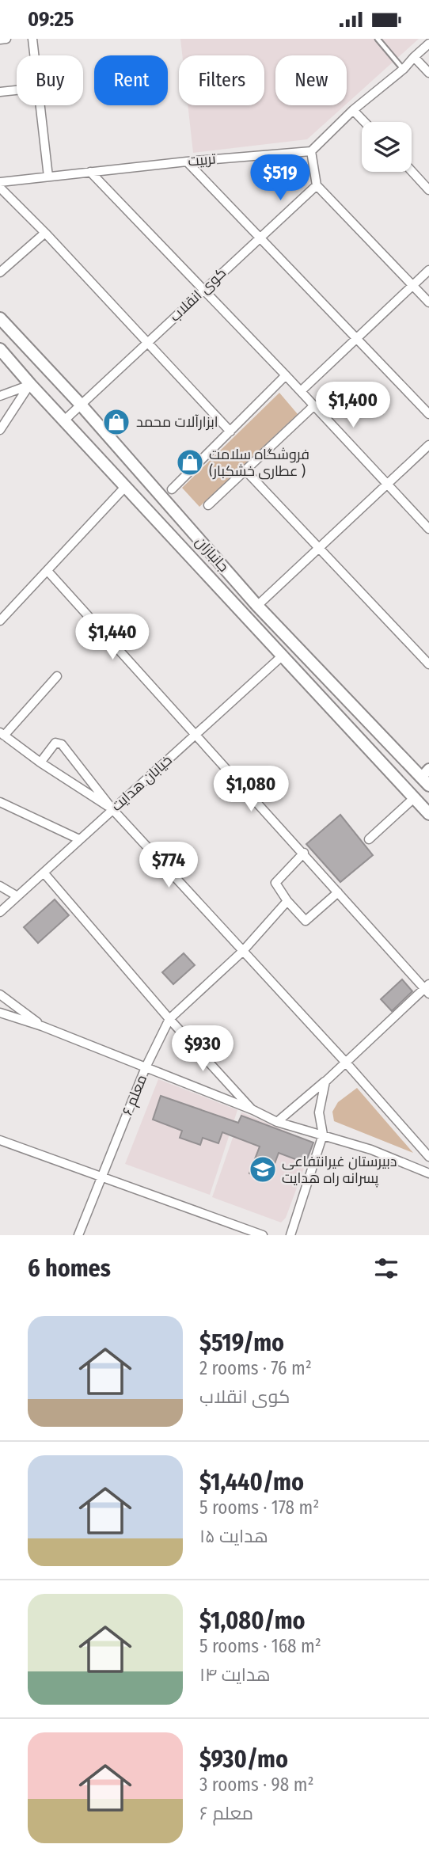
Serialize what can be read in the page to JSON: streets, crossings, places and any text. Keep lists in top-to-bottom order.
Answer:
{
  "streets": {
    "main road": ["جانبازان"],
    "street": [
      "تربیت",
      "کوی انقلاب",
      "خیابان هدایت",
      "معلم ۶"
    ]
  },
  "crossings": [
    ["کوی انقلاب", "جانبازان"],
    ["جانبازان", "خیابان هدایت"]
  ],
  "places": {
    "shop": ["ابزارآلات محمد", "فروشگاه سلامت (عطاری خشکبار )"],
    "school or university": ["دبیرستان غیرانتفاعی پسرانه راه هدایت"]
  },
  "page": {
    "status": "09:25",
    "chip": [
      "Buy",
      "Rent",
      "Filters",
      "New"
    ],
    "price": [
      "$519",
      "$1,400",
      "$1,440",
      "$1,080",
      "$774",
      "$930"
    ],
    "heading": "6 homes",
    "list": [
      {
        "name": "$519/mo",
        "note": "2 rooms · 76 m² · کوی انقلاب"
      },
      {
        "name": "$1,440/mo",
        "note": "5 rooms · 178 m² · هدایت ۱۵"
      },
      {
        "name": "$1,080/mo",
        "note": "5 rooms · 168 m² · هدایت ۱۴"
      },
      {
        "name": "$930/mo",
        "note": "3 rooms · 98 m² · معلم ۶"
      }
    ]
  }
}
